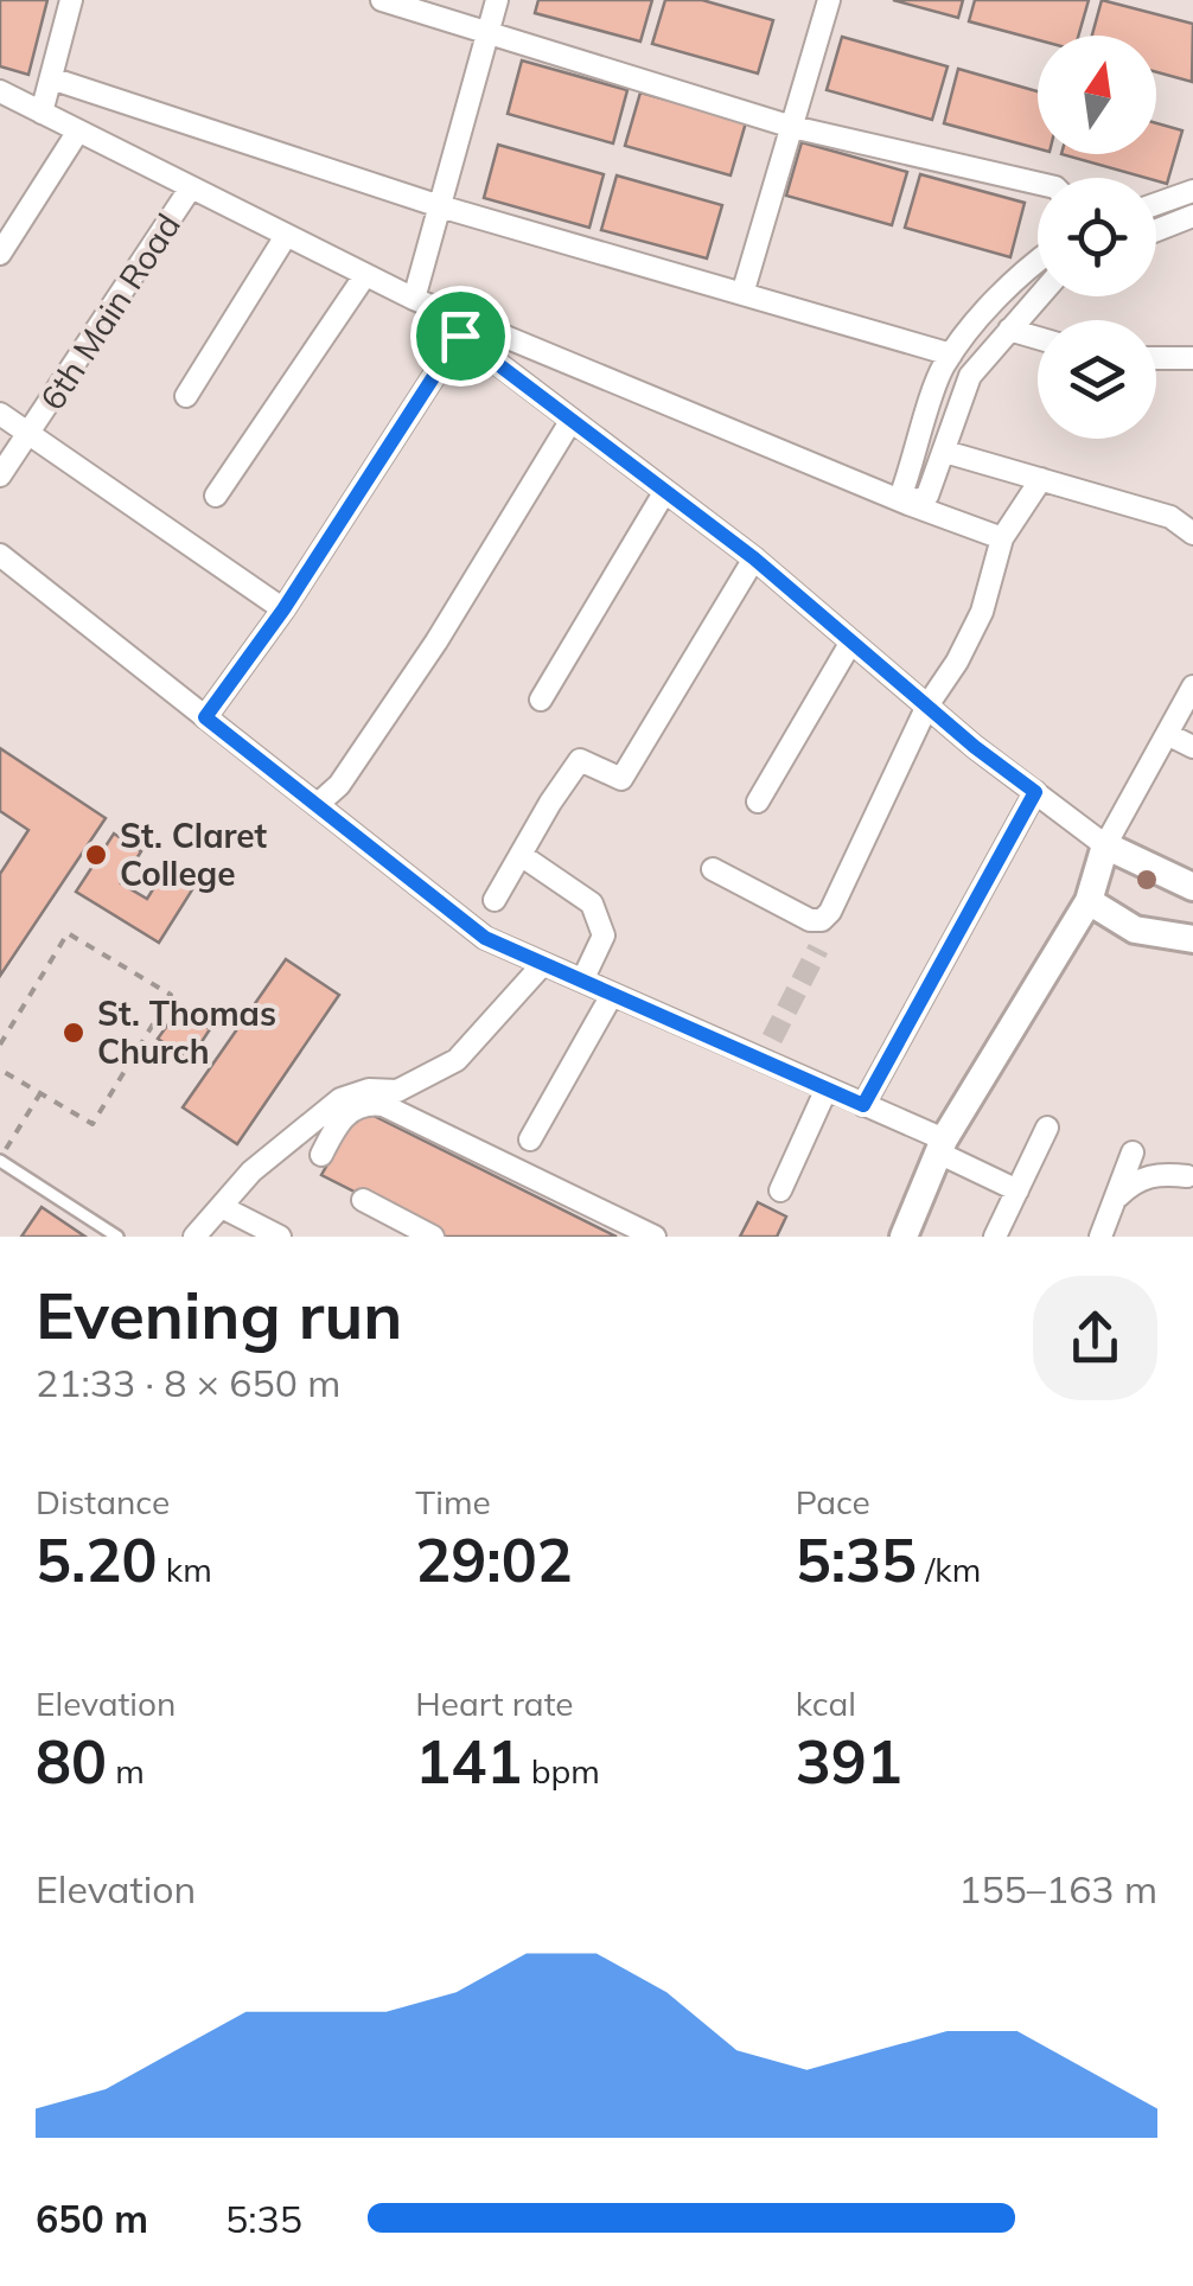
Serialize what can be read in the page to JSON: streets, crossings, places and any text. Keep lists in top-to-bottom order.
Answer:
{
  "streets": {
    "street": ["6th Main Road"]
  },
  "places": ["St. Claret College", "St. Thomas Church"],
  "north": "top",
  "page": {
    "heading": ["Evening run", "21:33 · 8 × 650 m"],
    "stats": [
      ["Distance", "5.20 km"],
      ["Time", "29:02"],
      ["Pace", "5:35 /km"],
      ["Elevation", "80 m"],
      ["Heart rate", "141 bpm"],
      ["kcal", "391"]
    ],
    "chart": ["Elevation", "155–163 m"],
    "list": [
      {
        "name": "650 m",
        "note": "5:35"
      }
    ]
  }
}
